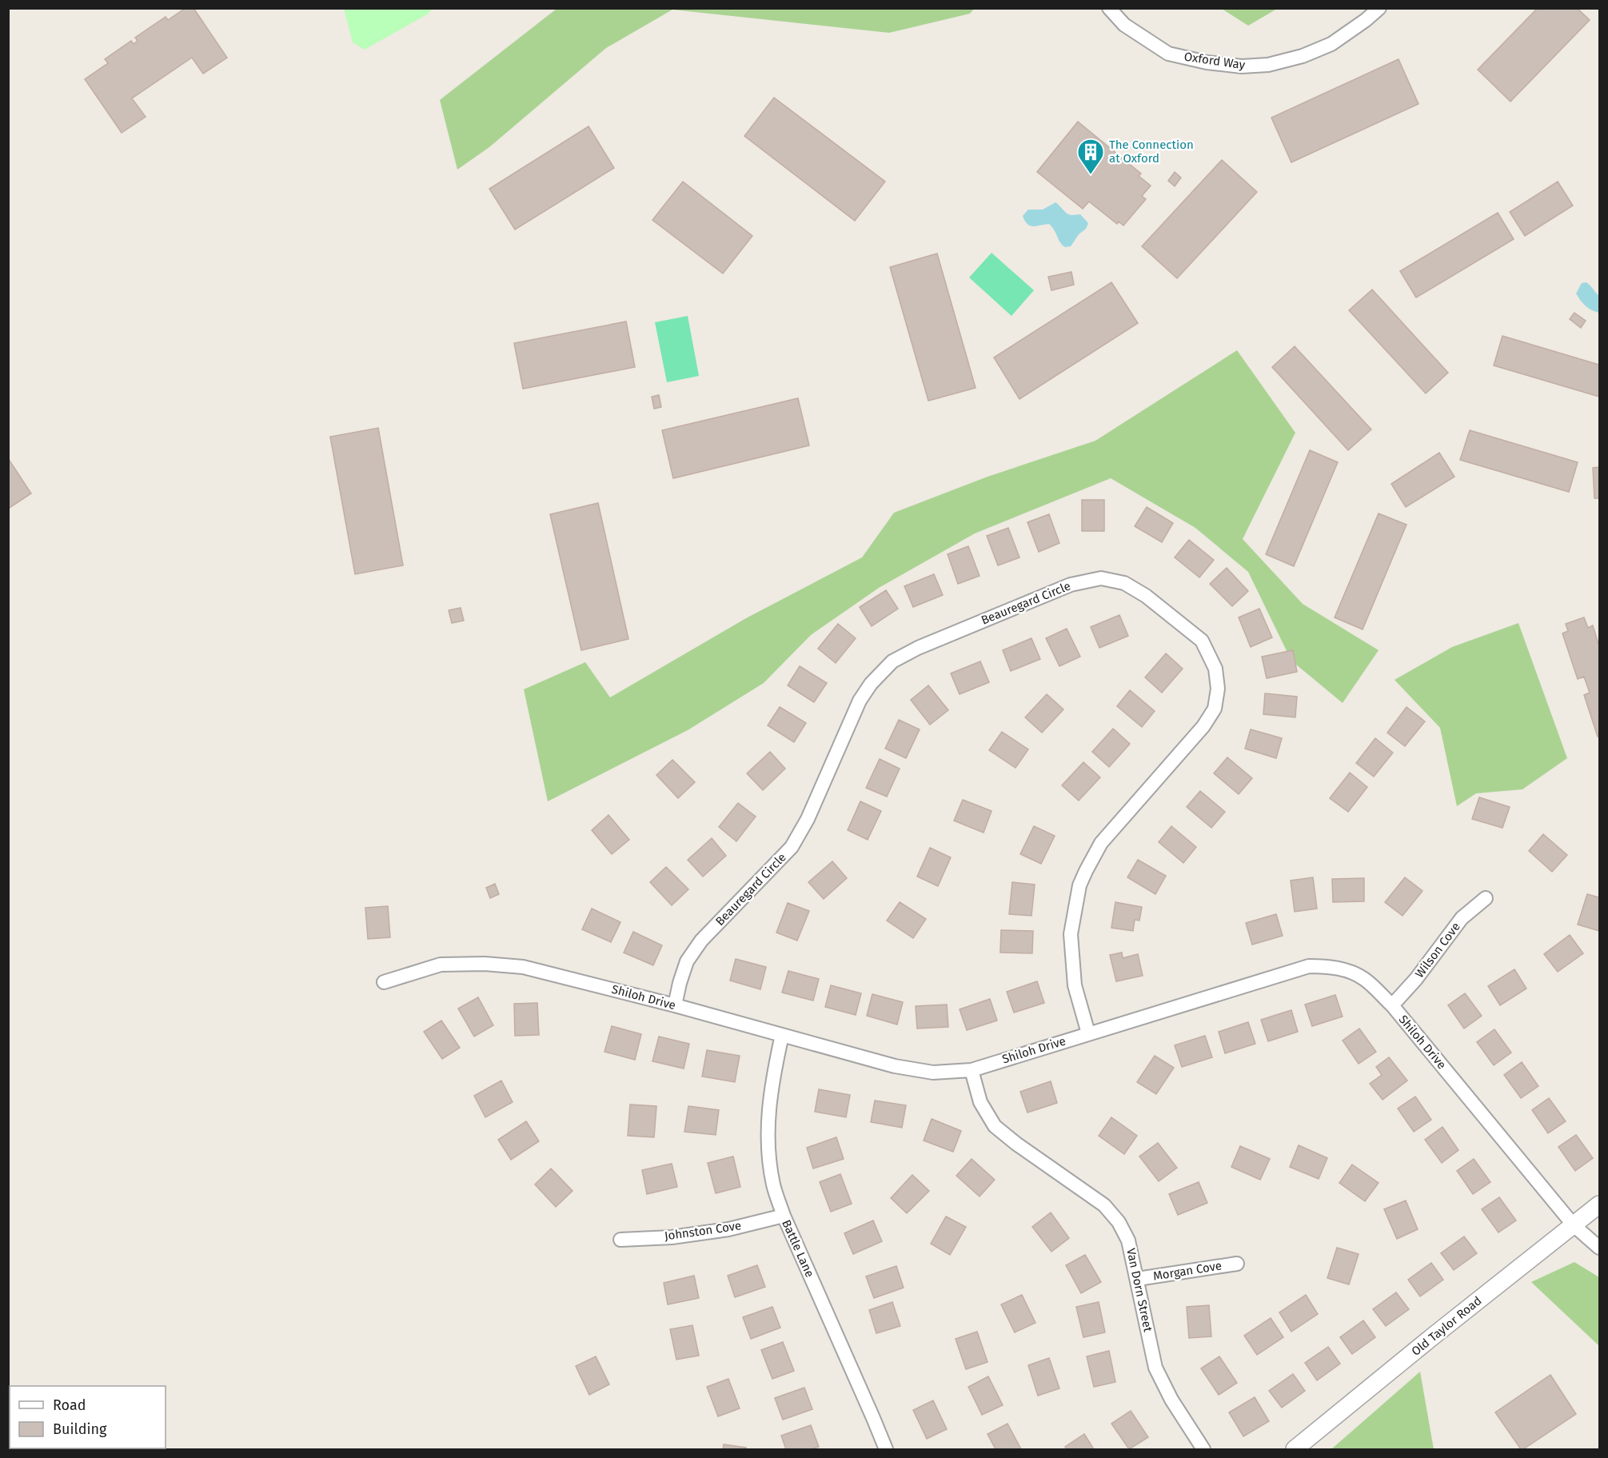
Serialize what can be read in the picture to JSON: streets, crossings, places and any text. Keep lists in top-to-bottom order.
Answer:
{
  "streets": {
    "street": [
      "Oxford Way",
      "Beauregard Circle",
      "Wilson Cove",
      "Shiloh Drive",
      "Johnston Cove",
      "Battle Lane",
      "Morgan Cove",
      "Van Dorn Street",
      "Old Taylor Road"
    ]
  },
  "crossings": [
    ["Beauregard Circle", "Shiloh Drive"],
    ["Wilson Cove", "Shiloh Drive"],
    ["Shiloh Drive", "Battle Lane"],
    ["Shiloh Drive", "Van Dorn Street"],
    ["Shiloh Drive", "Old Taylor Road"],
    ["Johnston Cove", "Battle Lane"],
    ["Morgan Cove", "Van Dorn Street"]
  ],
  "places": {
    "building": ["The Connection at Oxford"]
  },
  "legend": ["Road", "Building"]
}
